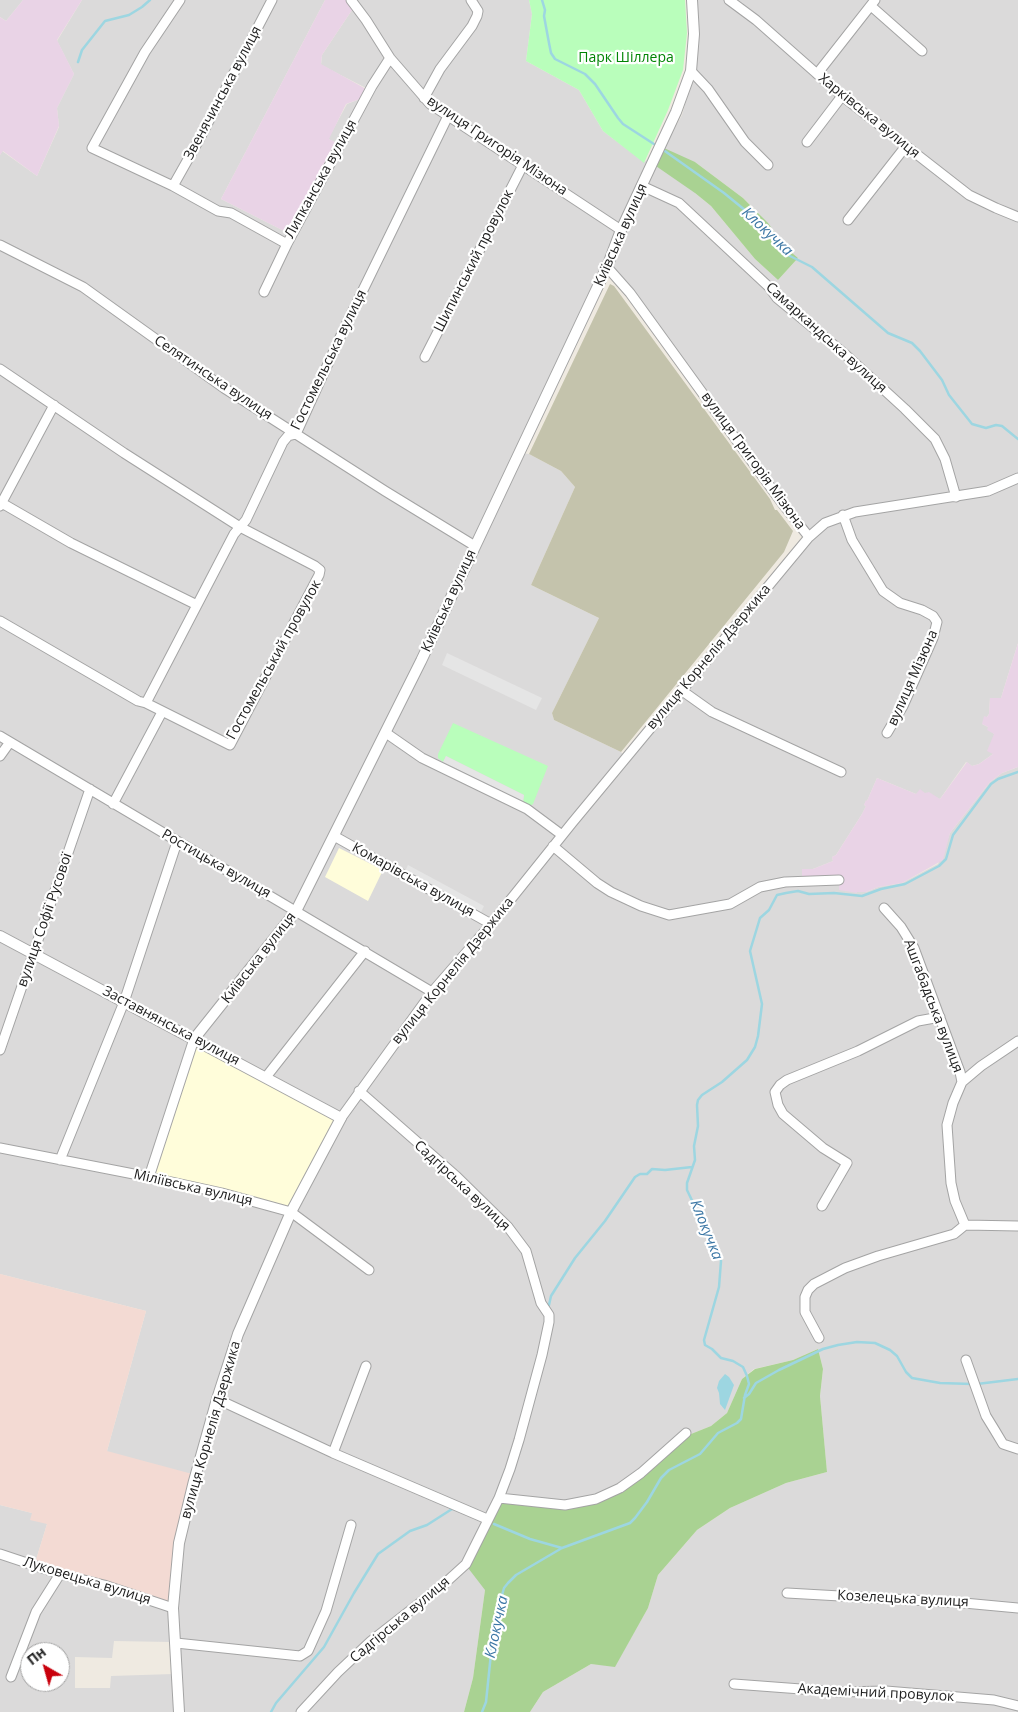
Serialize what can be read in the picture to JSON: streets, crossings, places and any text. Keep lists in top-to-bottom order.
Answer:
{
  "streets": {
    "street": [
      "Звенячинська вулиця",
      "Харківська вулиця",
      "вулиця Григорія Мізюна",
      "Липканська вулиця",
      "Київська вулиця",
      "Шипинський провулок",
      "Самаркандська вулиця",
      "Гостомельська вулиця",
      "Селятинська вулиця",
      "вулиця Корнелія Дзержика",
      "Гостомельський провулок",
      "вулиця Мізюна",
      "Ростицька вулиця",
      "Комарівська вулиця",
      "вулиця Софії Русової",
      "Ашгабадська вулиця",
      "Заставнянська вулиця",
      "Садгірська вулиця",
      "Міліївська вулиця",
      "Луковецька вулиця",
      "Козелецька вулиця",
      "Академічний провулок"
    ]
  },
  "crossings": [
    ["Звенячинська вулиця", "Липканська вулиця"],
    ["вулиця Григорія Мізюна", "Липканська вулиця"],
    ["вулиця Григорія Мізюна", "Київська вулиця"],
    ["вулиця Григорія Мізюна", "Шипинський провулок"],
    ["вулиця Григорія Мізюна", "Гостомельська вулиця"],
    ["вулиця Григорія Мізюна", "вулиця Корнелія Дзержика"],
    ["Київська вулиця", "Самаркандська вулиця"],
    ["Київська вулиця", "Селятинська вулиця"],
    ["Київська вулиця", "Ростицька вулиця"],
    ["Київська вулиця", "Комарівська вулиця"],
    ["Київська вулиця", "Заставнянська вулиця"],
    ["Київська вулиця", "Міліївська вулиця"],
    ["Самаркандська вулиця", "вулиця Корнелія Дзержика"],
    ["Гостомельська вулиця", "Селятинська вулиця"],
    ["Гостомельська вулиця", "Гостомельський провулок"],
    ["вулиця Корнелія Дзержика", "вулиця Мізюна"],
    ["вулиця Корнелія Дзержика", "Ростицька вулиця"],
    ["вулиця Корнелія Дзержика", "Комарівська вулиця"],
    ["вулиця Корнелія Дзержика", "Заставнянська вулиця"],
    ["вулиця Корнелія Дзержика", "Садгірська вулиця"],
    ["вулиця Корнелія Дзержика", "Міліївська вулиця"],
    ["вулиця Корнелія Дзержика", "Луковецька вулиця"],
    ["Ростицька вулиця", "вулиця Софії Русової"],
    ["вулиця Софії Русової", "Заставнянська вулиця"]
  ],
  "water": ["Клокучка"],
  "parks": ["Парк Шіллера"],
  "north": "top left"
}
